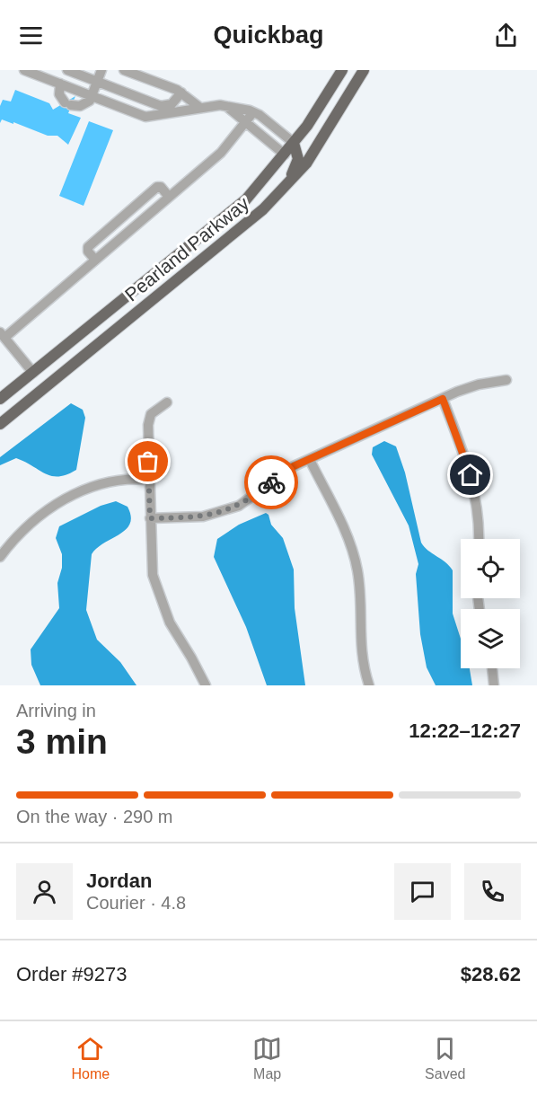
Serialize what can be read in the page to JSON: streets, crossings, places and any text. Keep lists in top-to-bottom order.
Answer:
{
  "streets": {
    "main road": ["Pearland Parkway"]
  },
  "page": {
    "header": "Quickbag",
    "heading": ["3 min", "Arriving in", "12:22–12:27"],
    "panel": [
      "Jordan",
      "Courier · 4.8",
      "Order #9273",
      "$28.62"
    ],
    "bar": "On the way · 290 m",
    "tabs": ["Home", "Map", "Saved"]
  }
}
